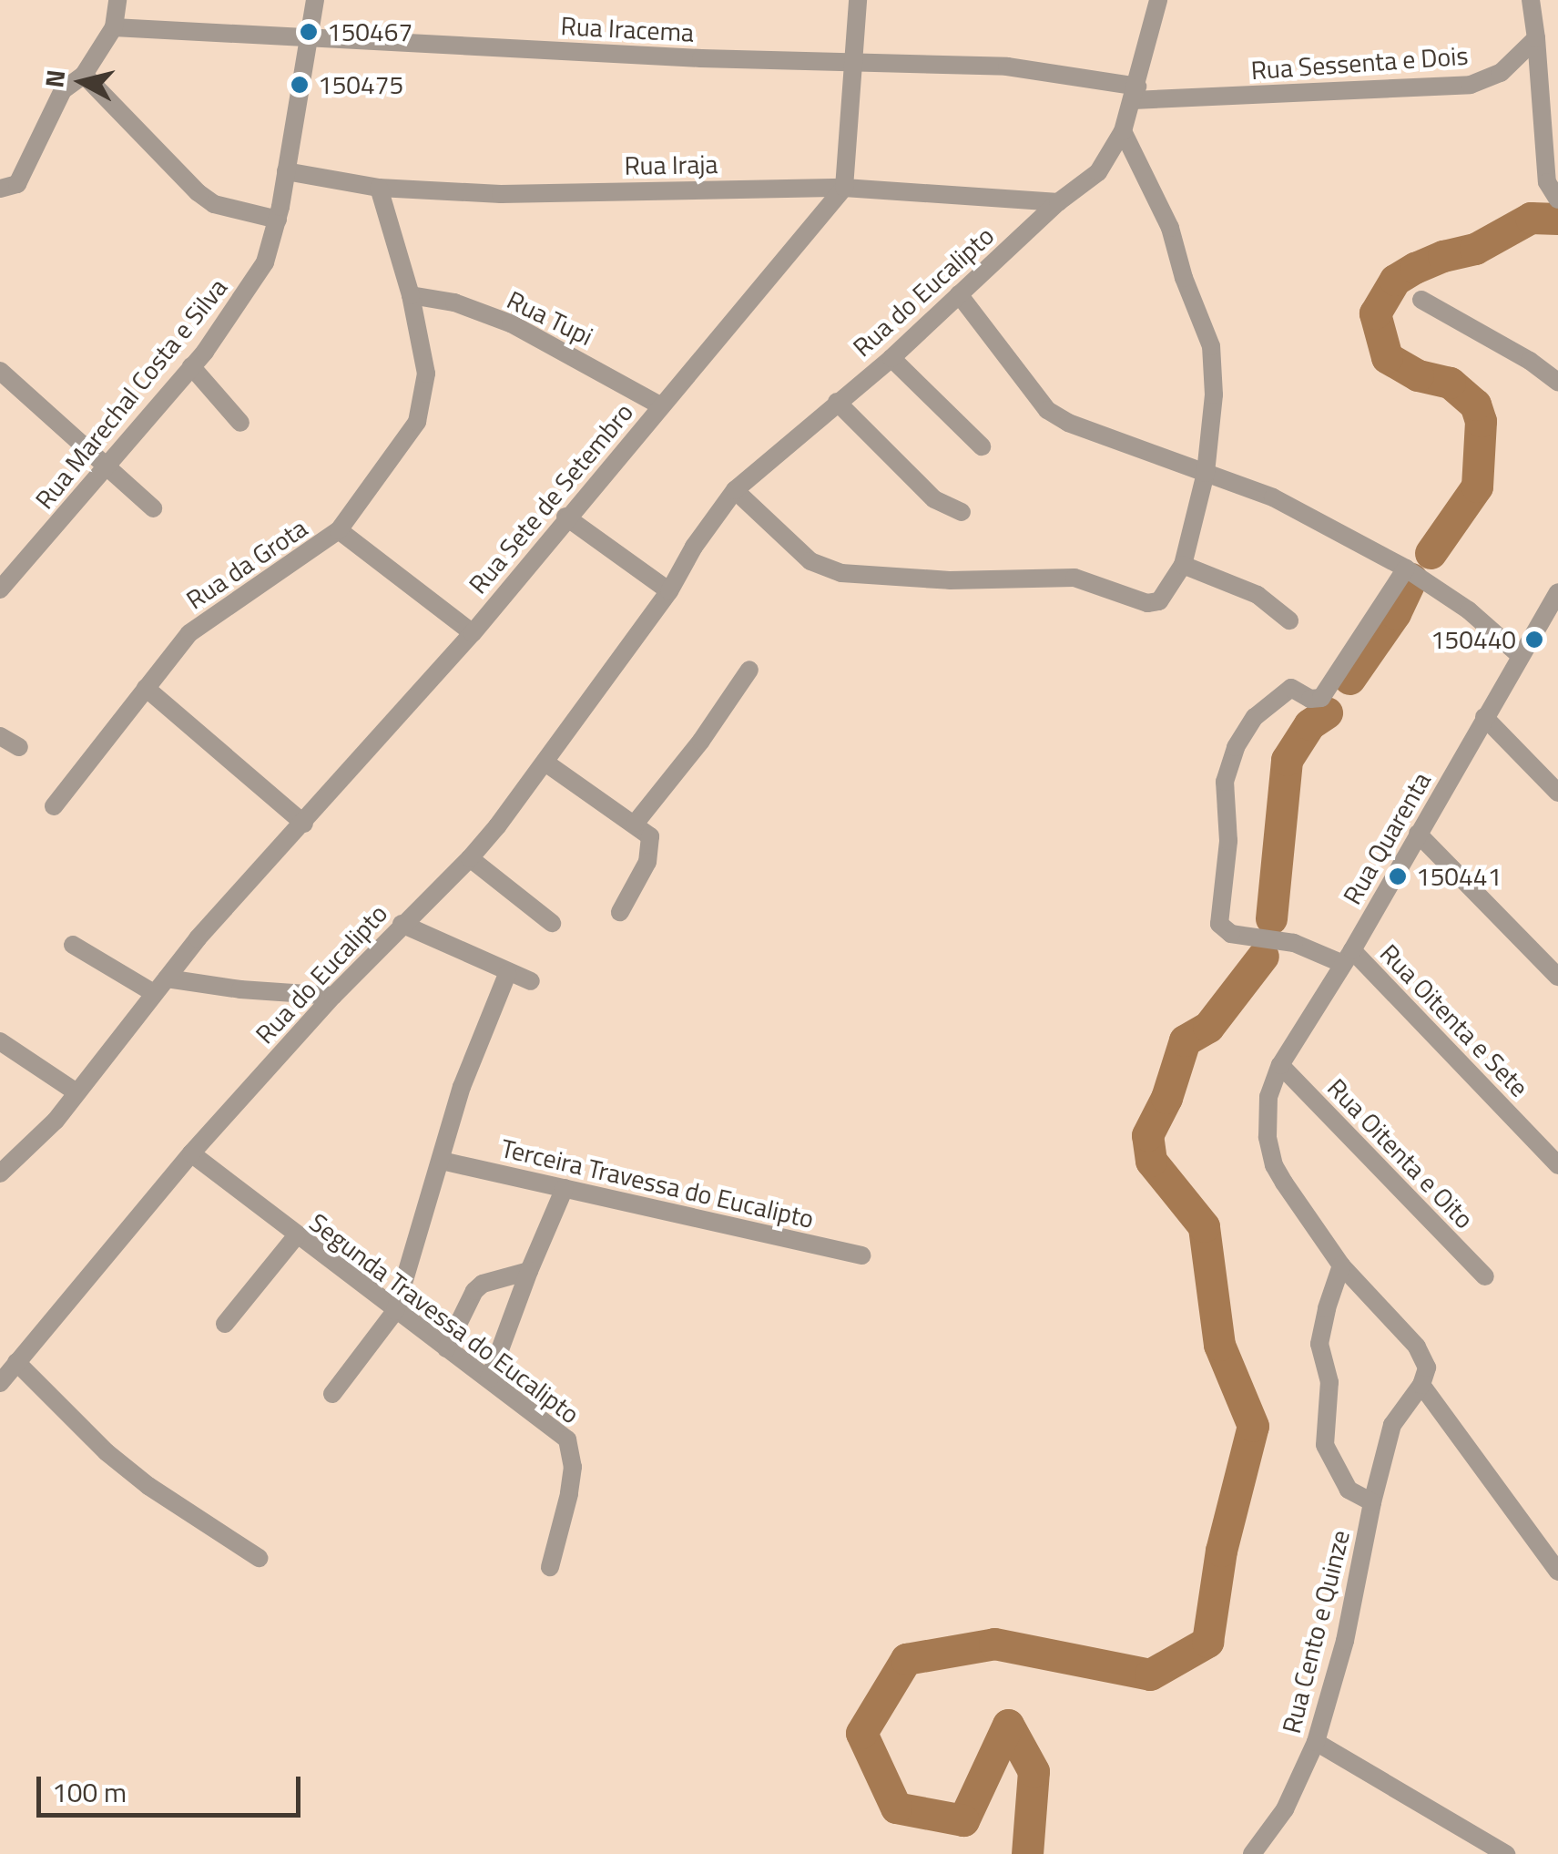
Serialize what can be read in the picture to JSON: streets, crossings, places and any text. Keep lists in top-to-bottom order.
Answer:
{
  "streets": {
    "street": [
      "Rua Iracema",
      "Rua Sessenta e Dois",
      "Rua Iraja",
      "Rua do Eucalipto",
      "Rua Tupi",
      "Rua Marechal Costa e Silva",
      "Rua Sete de Setembro",
      "Rua da Grota",
      "Rua Quarenta",
      "Rua Oitenta e Sete",
      "Rua Oitenta e Oito",
      "Terceira Travessa do Eucalipto",
      "Segunda Travessa do Eucalipto",
      "Rua Cento e Quinze"
    ]
  },
  "crossings": [
    ["Rua Iracema", "Rua Sessenta e Dois"],
    ["Rua Iracema", "Rua do Eucalipto"],
    ["Rua Iracema", "Rua Marechal Costa e Silva"],
    ["Rua Sessenta e Dois", "Rua do Eucalipto"],
    ["Rua Iraja", "Rua do Eucalipto"],
    ["Rua Iraja", "Rua Marechal Costa e Silva"],
    ["Rua Iraja", "Rua Sete de Setembro"],
    ["Rua Iraja", "Rua da Grota"],
    ["Rua do Eucalipto", "Segunda Travessa do Eucalipto"],
    ["Rua Tupi", "Rua Sete de Setembro"],
    ["Rua Tupi", "Rua da Grota"],
    ["Rua Quarenta", "Rua Oitenta e Sete"],
    ["Rua Quarenta", "Rua Oitenta e Oito"],
    ["Rua Quarenta", "Rua Cento e Quinze"]
  ],
  "places": [
    "150467",
    "150475",
    "150440",
    "150441"
  ],
  "scale_bar": "100 m",
  "north": "left"
}
